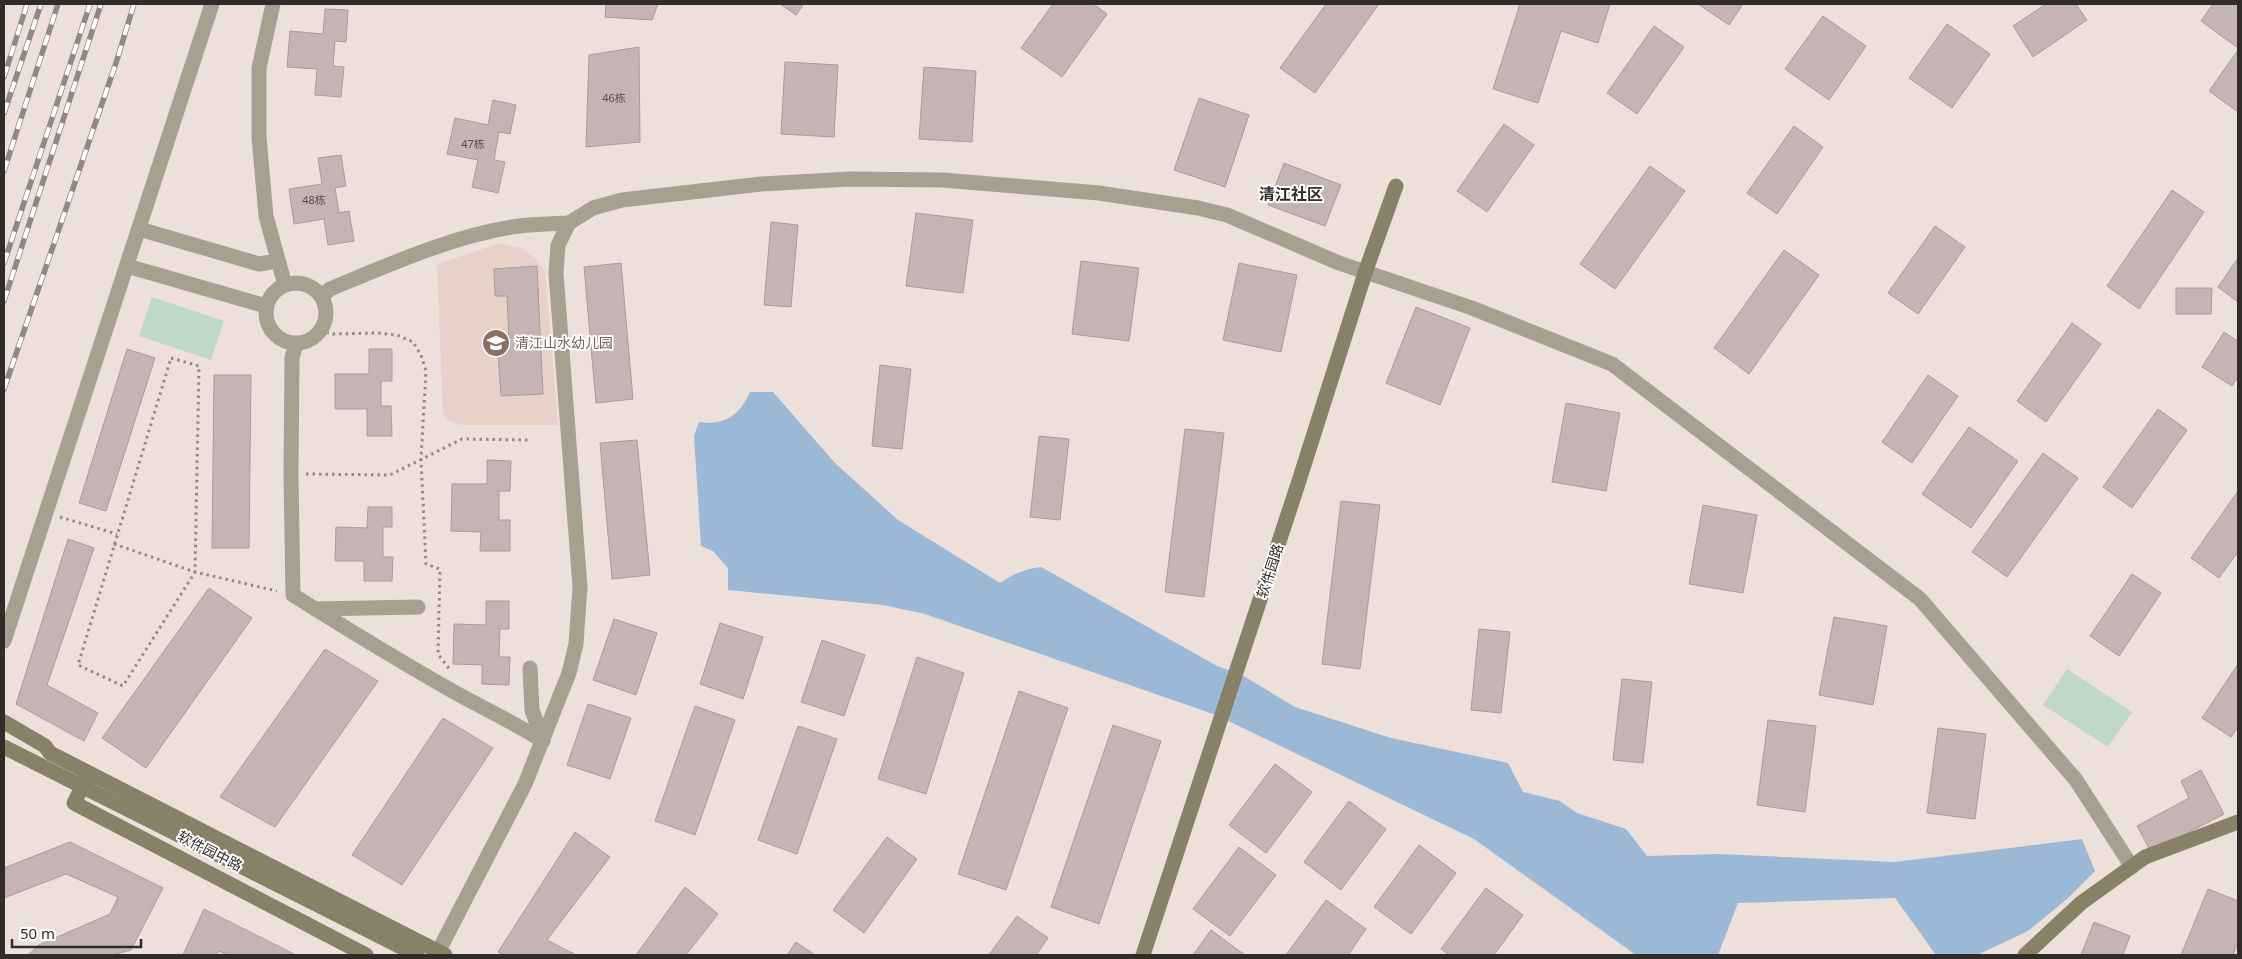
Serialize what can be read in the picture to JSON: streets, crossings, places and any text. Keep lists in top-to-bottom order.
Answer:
{
  "streets": {
    "main road": ["软件园路", "软件园中路"]
  },
  "districts": ["清江社区"],
  "places": {
    "school or university": ["清江山水幼儿园"]
  },
  "house_numbers": ["46栋", "47栋", "48栋"],
  "scale_bar": "50 m"
}
